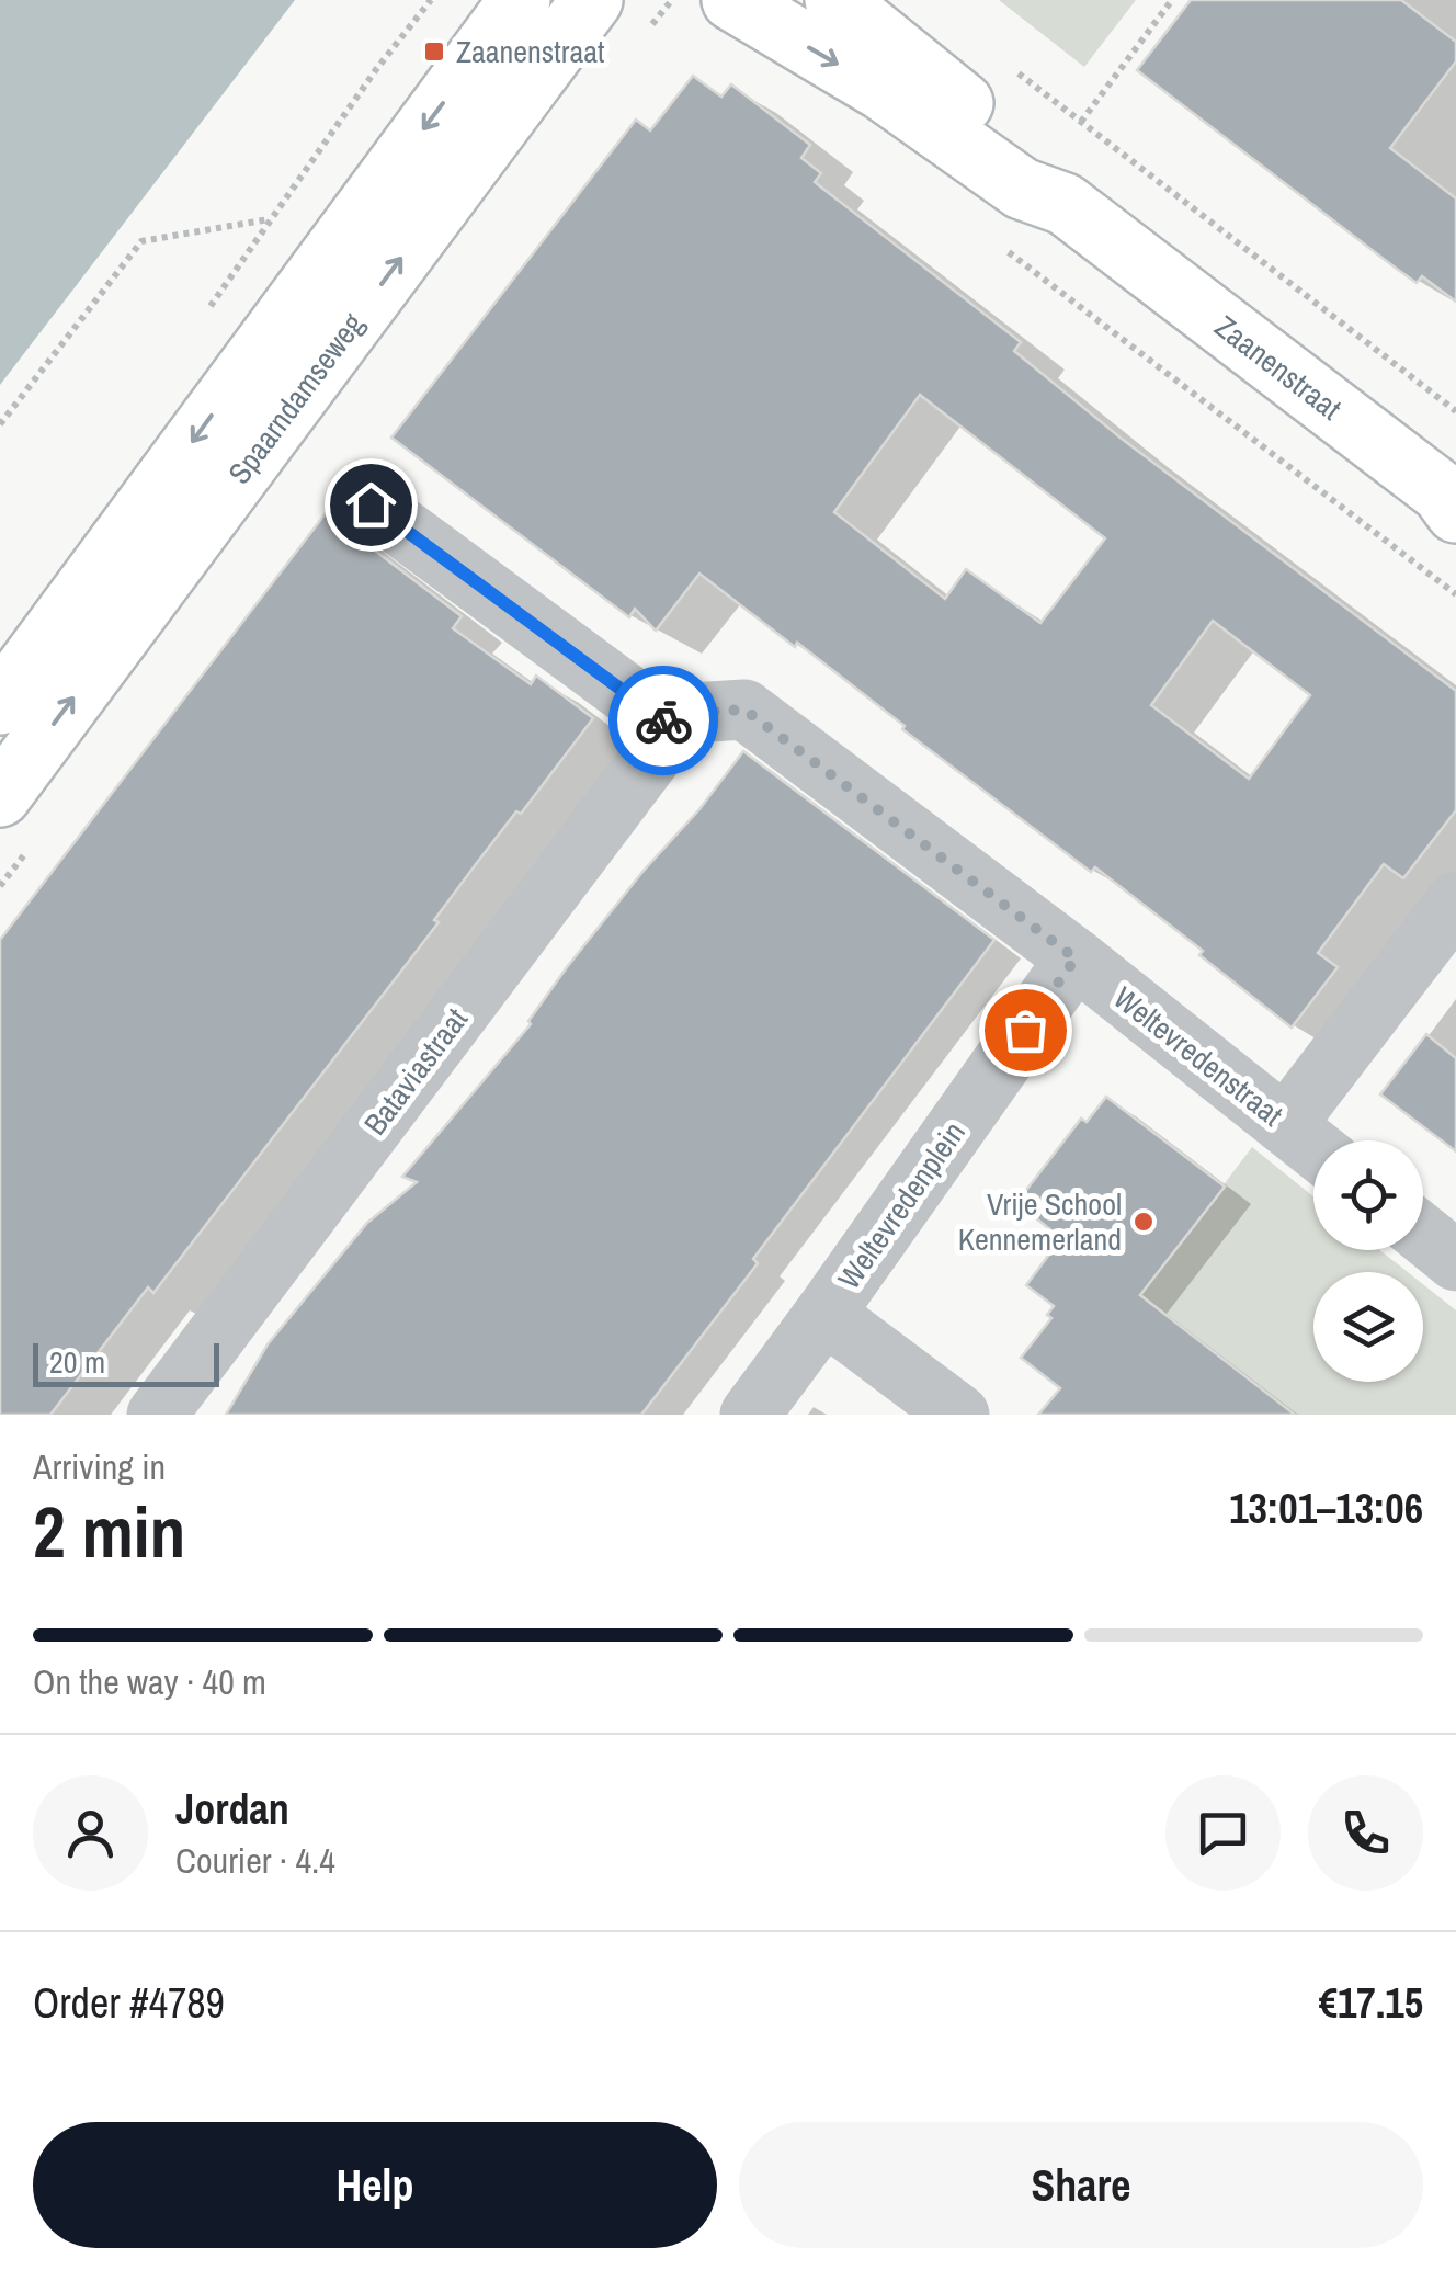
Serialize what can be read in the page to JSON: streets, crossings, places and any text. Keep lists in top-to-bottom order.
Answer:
{
  "streets": {
    "main road": ["Zaanenstraat", "Spaarndamseweg"],
    "street": ["Weltevredenstraat", "Bataviastraat", "Weltevredenplein"]
  },
  "crossings": [
    ["Weltevredenstraat", "Bataviastraat"],
    ["Weltevredenstraat", "Weltevredenplein"]
  ],
  "places": {
    "transit": ["Zaanenstraat"],
    "other": ["Vrije School Kennemerland"]
  },
  "scale_bar": "20 m",
  "page": {
    "scale": "20 m",
    "heading": ["2 min", "Arriving in", "13:01–13:06"],
    "panel": [
      "Jordan",
      "Courier · 4.4",
      "Order #4789",
      "€17.15"
    ],
    "bar": "On the way · 40 m",
    "buttons": ["Help", "Share"]
  }
}
